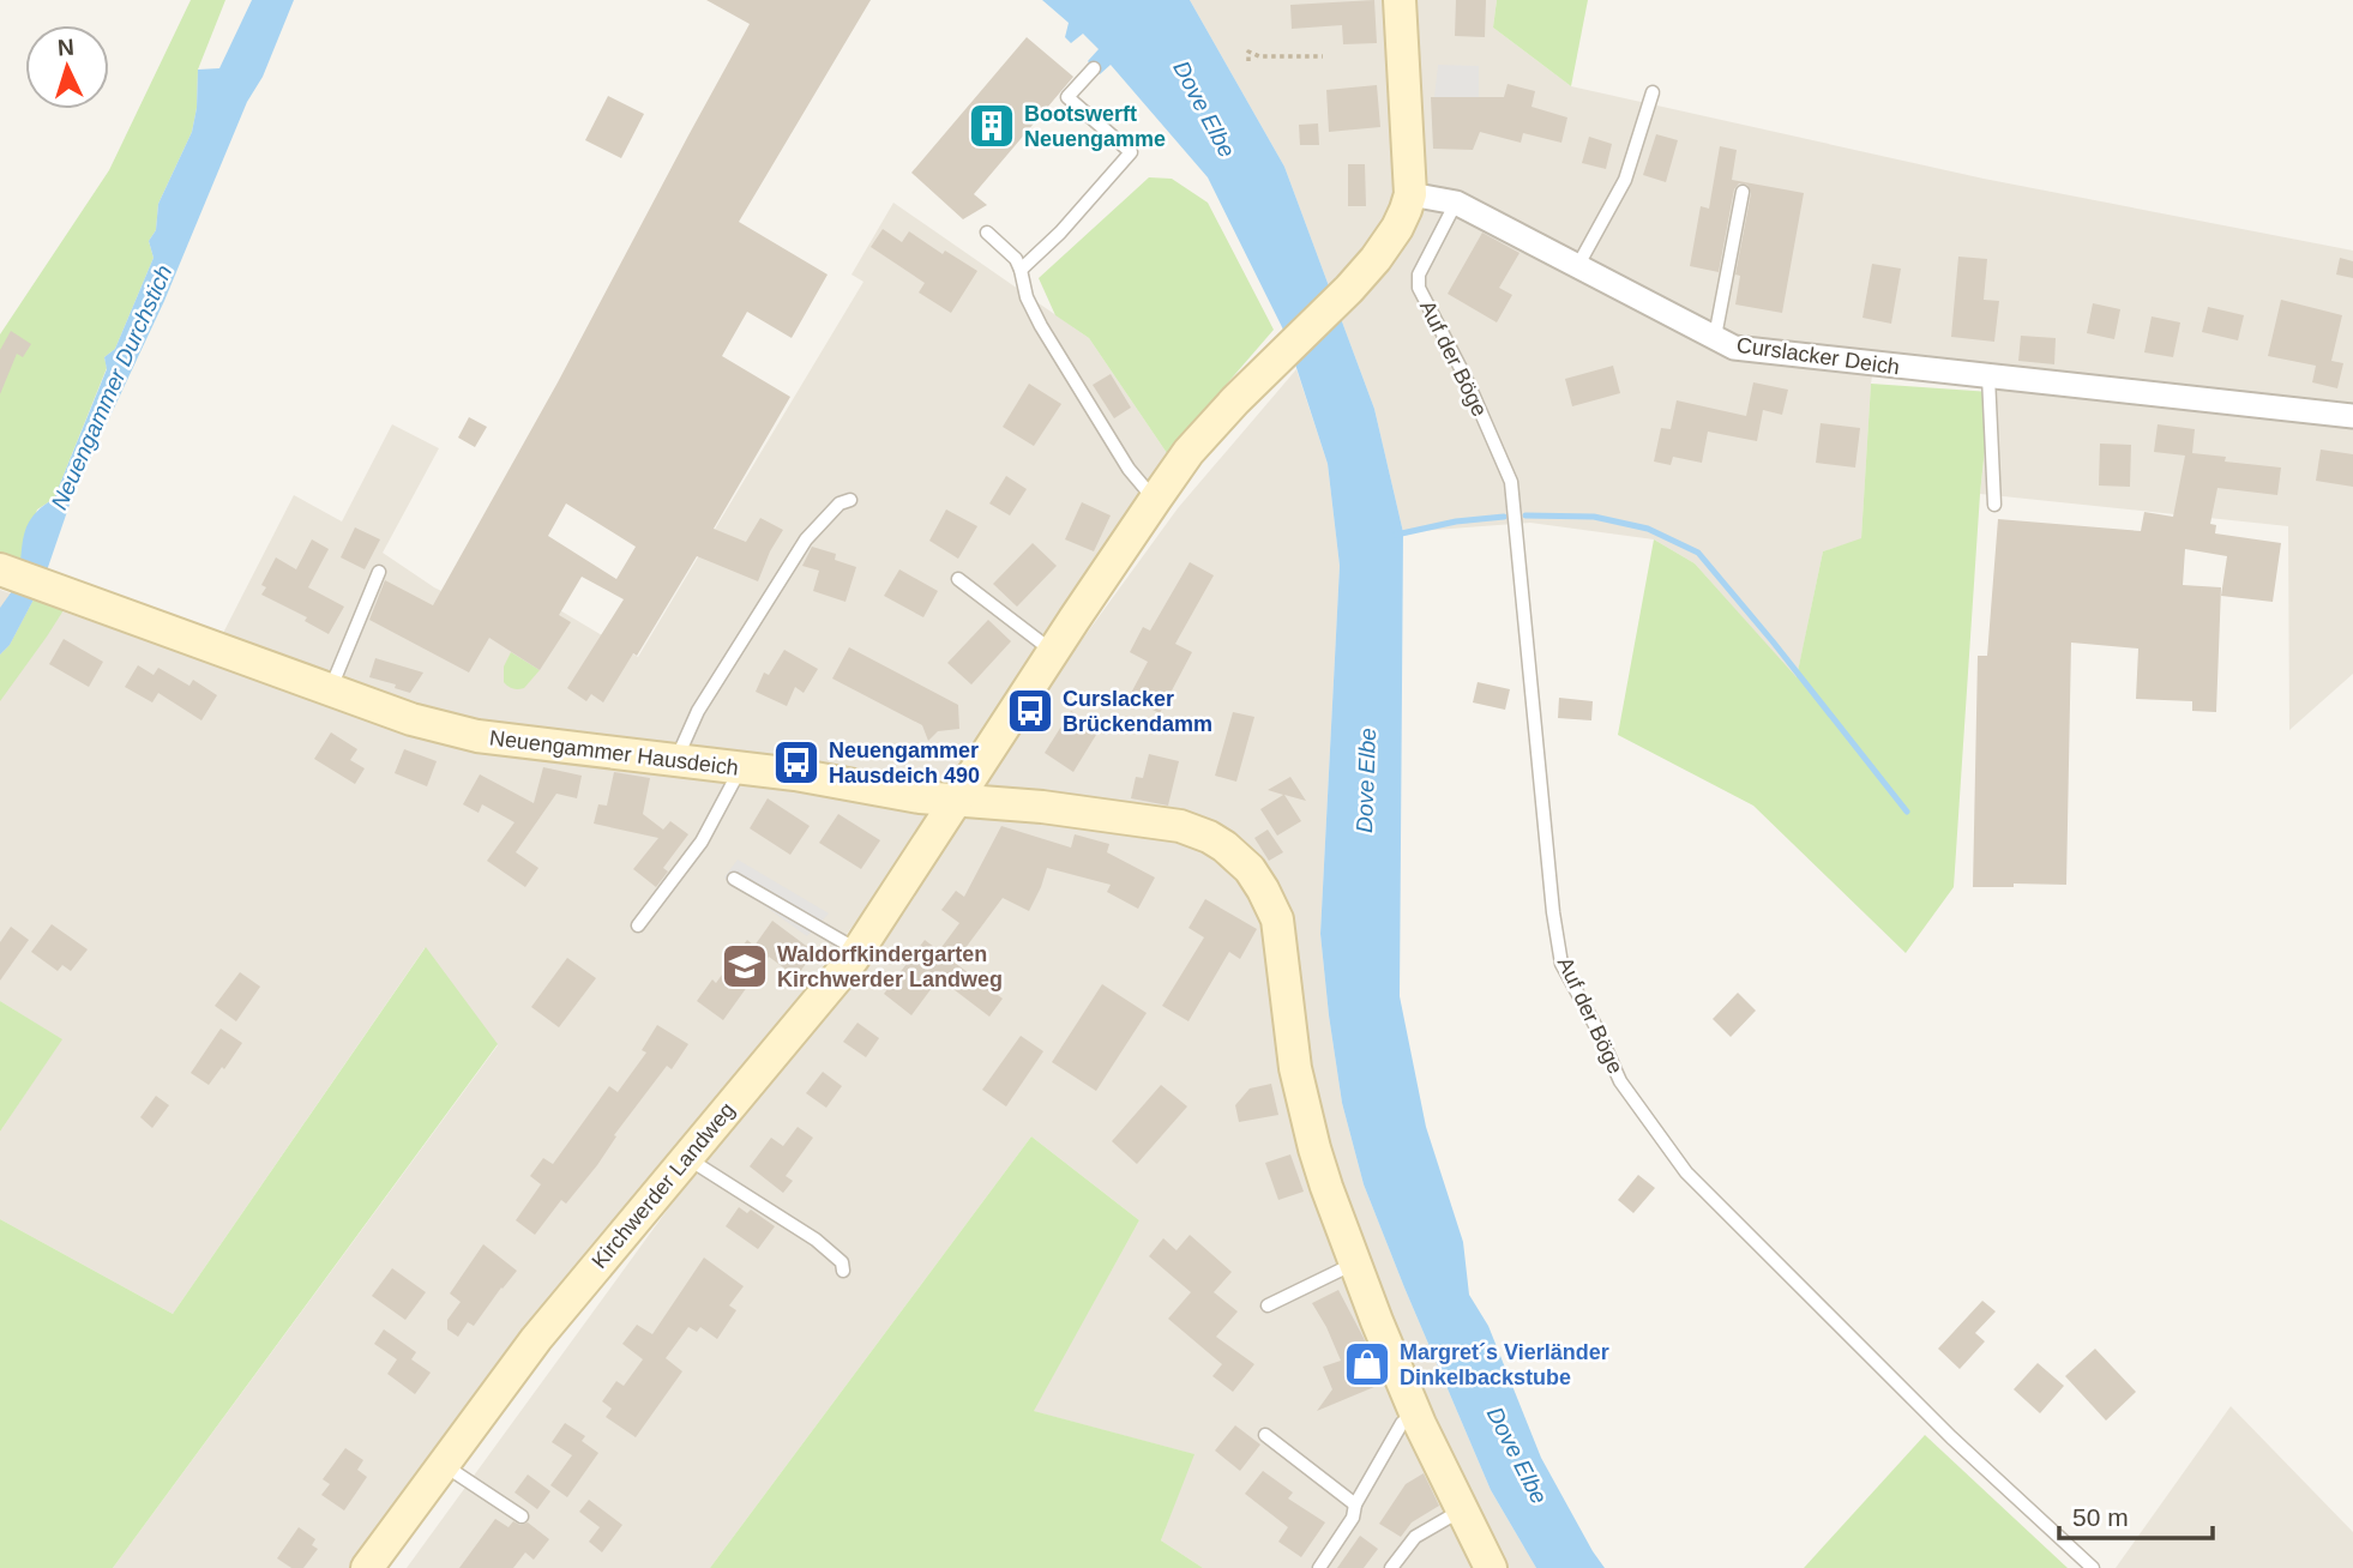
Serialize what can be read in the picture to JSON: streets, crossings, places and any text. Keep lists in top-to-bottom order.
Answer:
{
  "streets": {
    "street": ["Curslacker Deich", "Neuengammer Hausdeich", "Kirchwerder Landweg"],
    "lane": ["Auf der Böge"]
  },
  "crossings": [
    ["Curslacker Deich", "Auf der Böge"],
    ["Neuengammer Hausdeich", "Kirchwerder Landweg"]
  ],
  "water": ["Dove Elbe", "Neuengammer Durchstich"],
  "places": {
    "building": ["Bootswerft Neuengamme"],
    "bus stop": ["Curslacker Brückendamm", "Neuengammer Hausdeich 490"],
    "school or university": ["Waldorfkindergarten Kirchwerder Landweg"],
    "shop": ["Margret´s Vierländer Dinkelbackstube"]
  },
  "scale_bar": "50 m",
  "north": "top"
}
